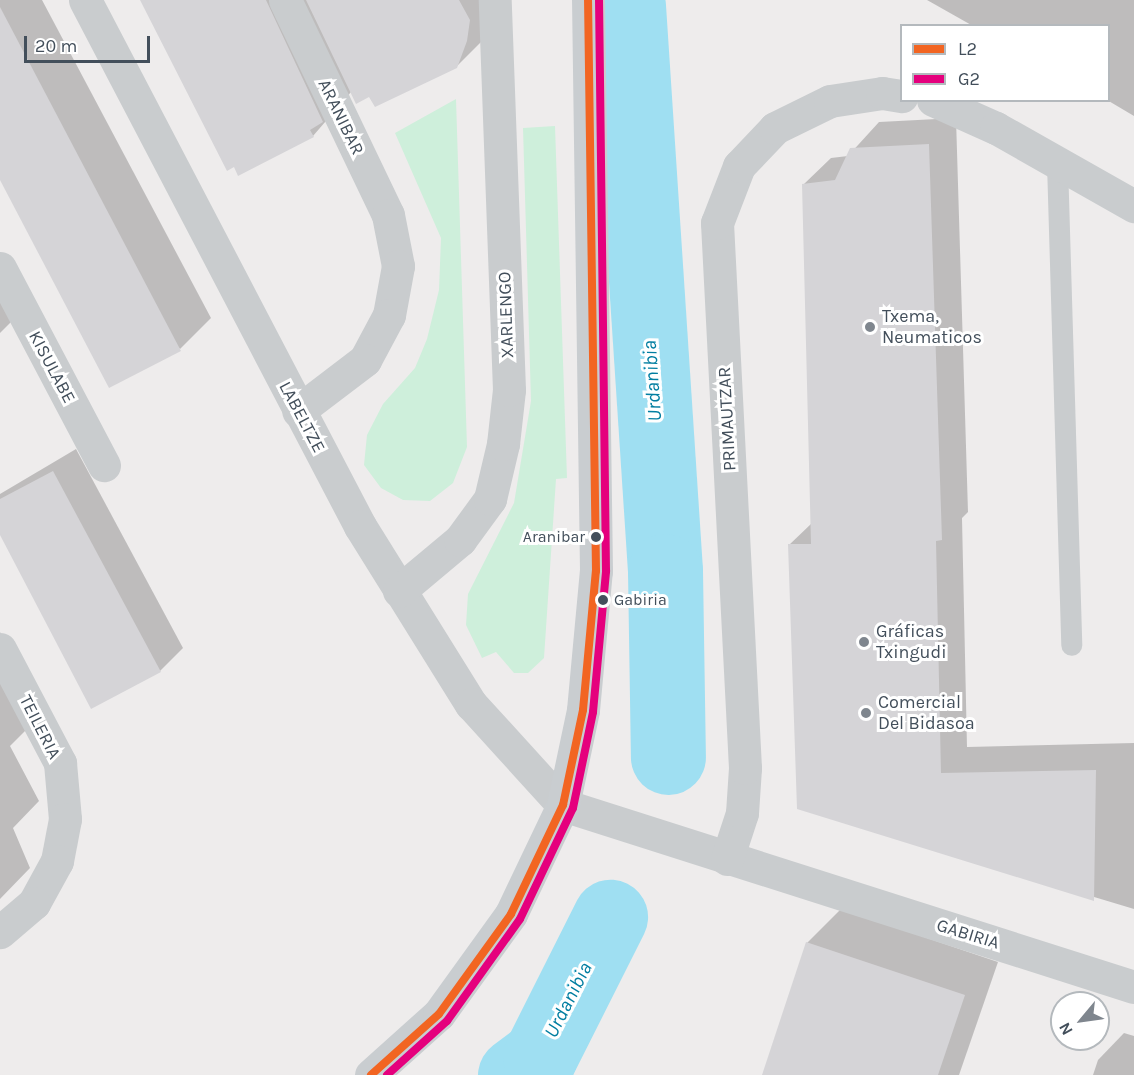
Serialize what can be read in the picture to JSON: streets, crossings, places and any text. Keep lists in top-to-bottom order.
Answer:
{
  "streets": {
    "street": [
      "ARANIBAR",
      "XARLENGO",
      "KISULABE",
      "LABELTZE",
      "PRIMAUTZAR",
      "TEILERIA",
      "GABIRIA"
    ]
  },
  "crossings": [
    ["ARANIBAR", "LABELTZE"],
    ["XARLENGO", "LABELTZE"],
    ["LABELTZE", "GABIRIA"],
    ["PRIMAUTZAR", "GABIRIA"]
  ],
  "water": ["Urdanibia"],
  "places": [
    "Txema, Neumaticos",
    "Aranibar",
    "Gabiria",
    "Gráficas Txingudi",
    "Comercial Del Bidasoa"
  ],
  "lines": ["transit line L2", "transit line G2"],
  "legend": ["L2", "G2"],
  "scale_bar": "20 m",
  "north": "bottom left"
}
